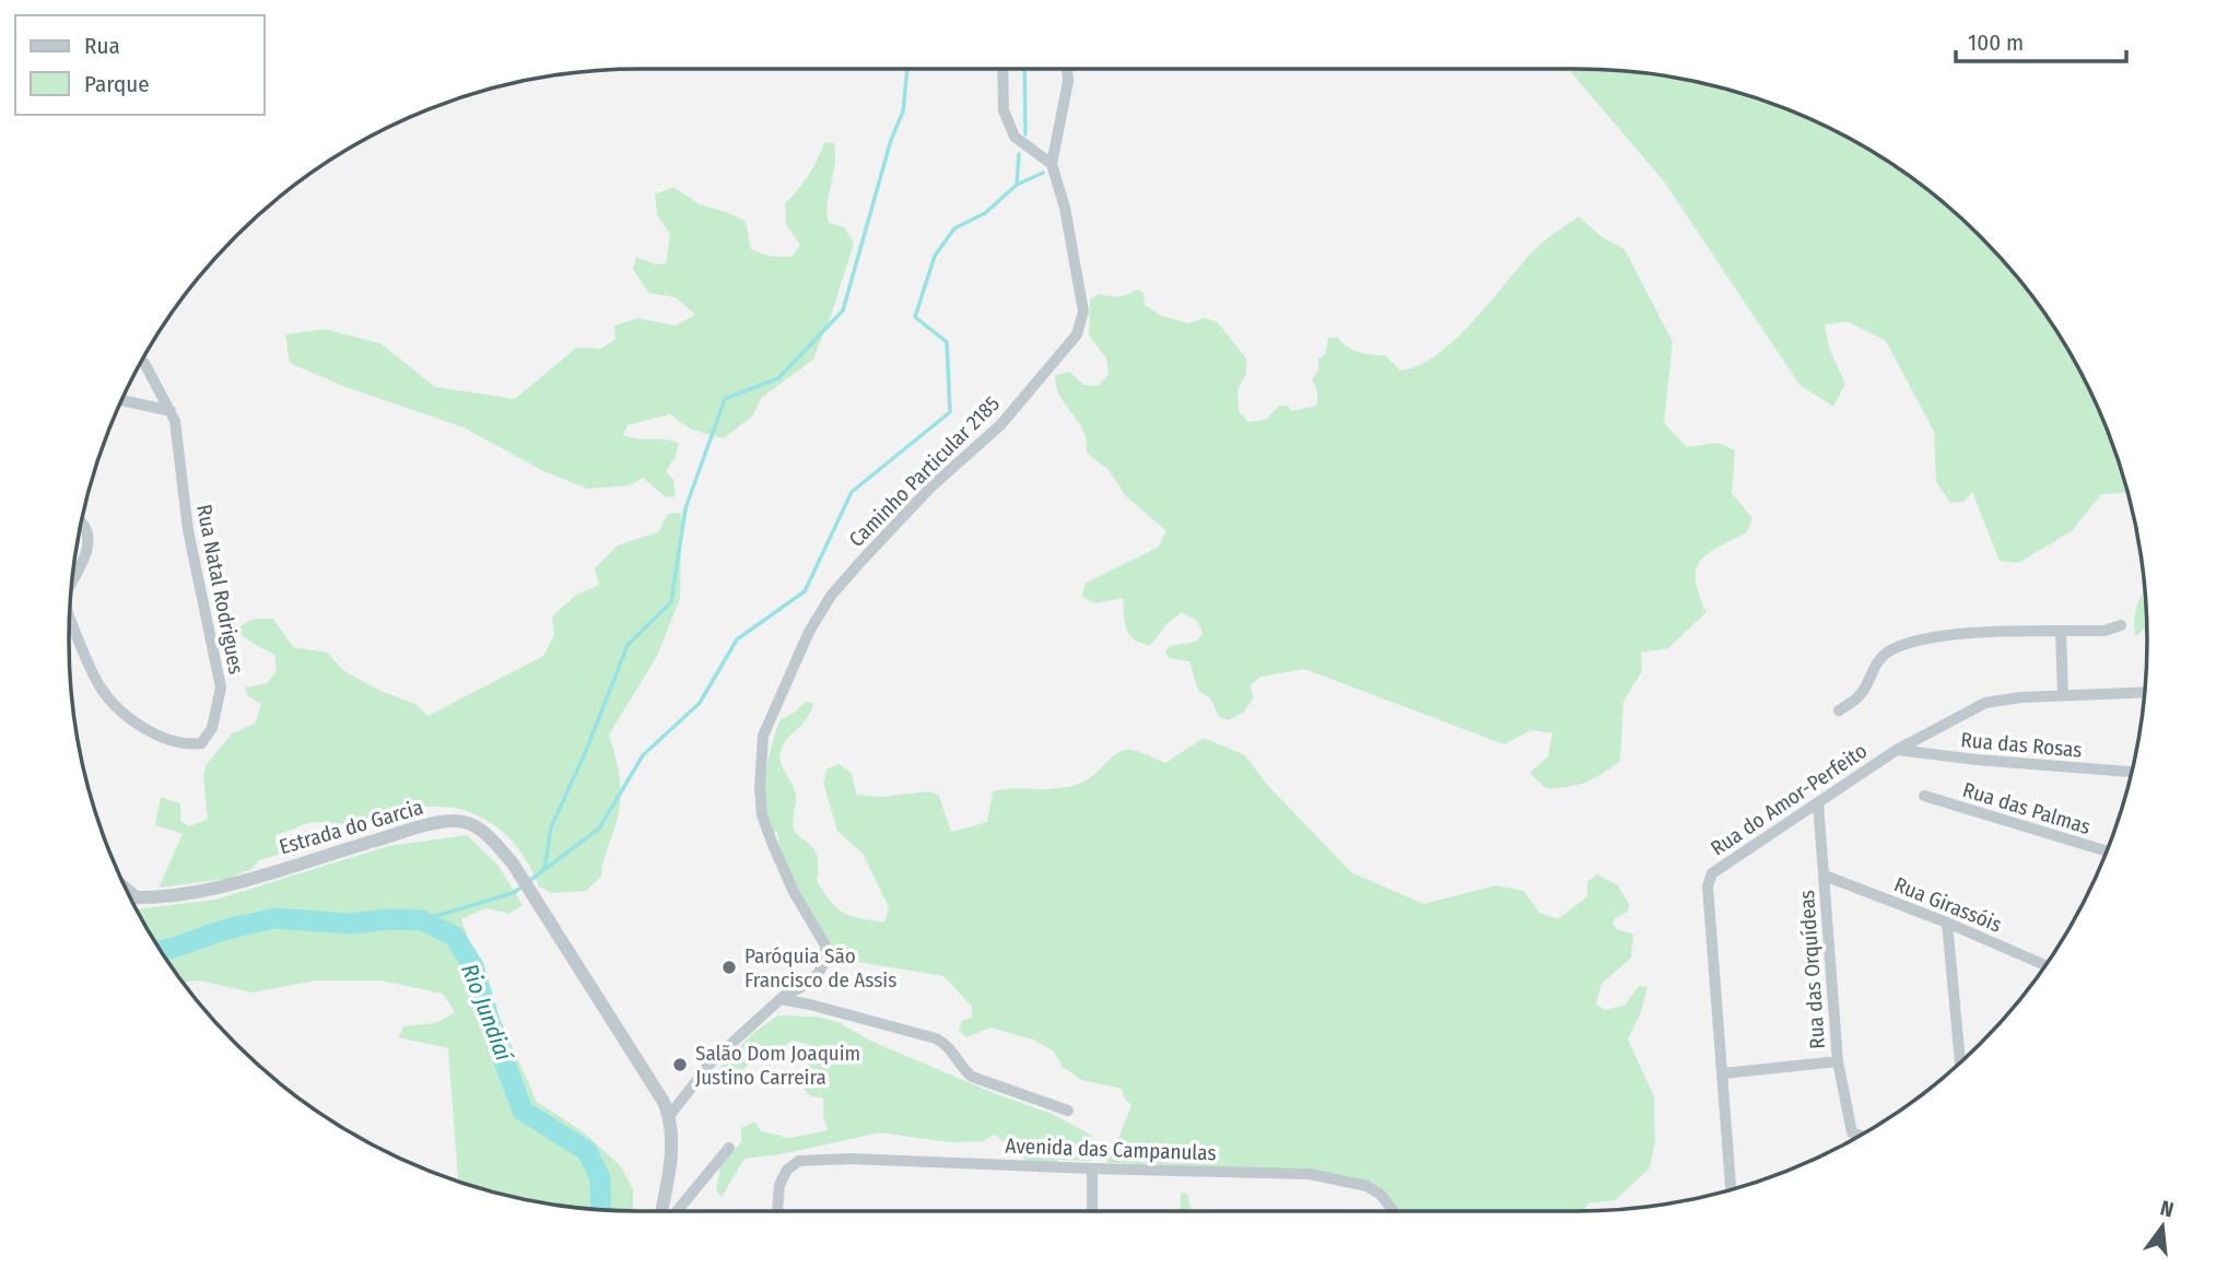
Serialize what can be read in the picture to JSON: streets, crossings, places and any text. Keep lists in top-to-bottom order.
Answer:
{
  "streets": {
    "street": [
      "Caminho Particular 2185",
      "Rua Natal Rodrigues",
      "Rua das Rosas",
      "Rua do Amor-Perfeito",
      "Rua das Palmas",
      "Estrada do Garcia",
      "Rua Girassóis",
      "Rua das Orquídeas",
      "Avenida das Campanulas"
    ]
  },
  "crossings": [
    ["Rua das Rosas", "Rua do Amor-Perfeito"],
    ["Rua do Amor-Perfeito", "Rua das Orquídeas"],
    ["Rua Girassóis", "Rua das Orquídeas"]
  ],
  "water": ["Rio Jundiaí"],
  "places": ["Paróquia São Francisco de Assis", "Salão Dom Joaquim Justino Carreira"],
  "legend": ["Rua", "Parque"],
  "scale_bar": "100 m",
  "north": "top"
}
